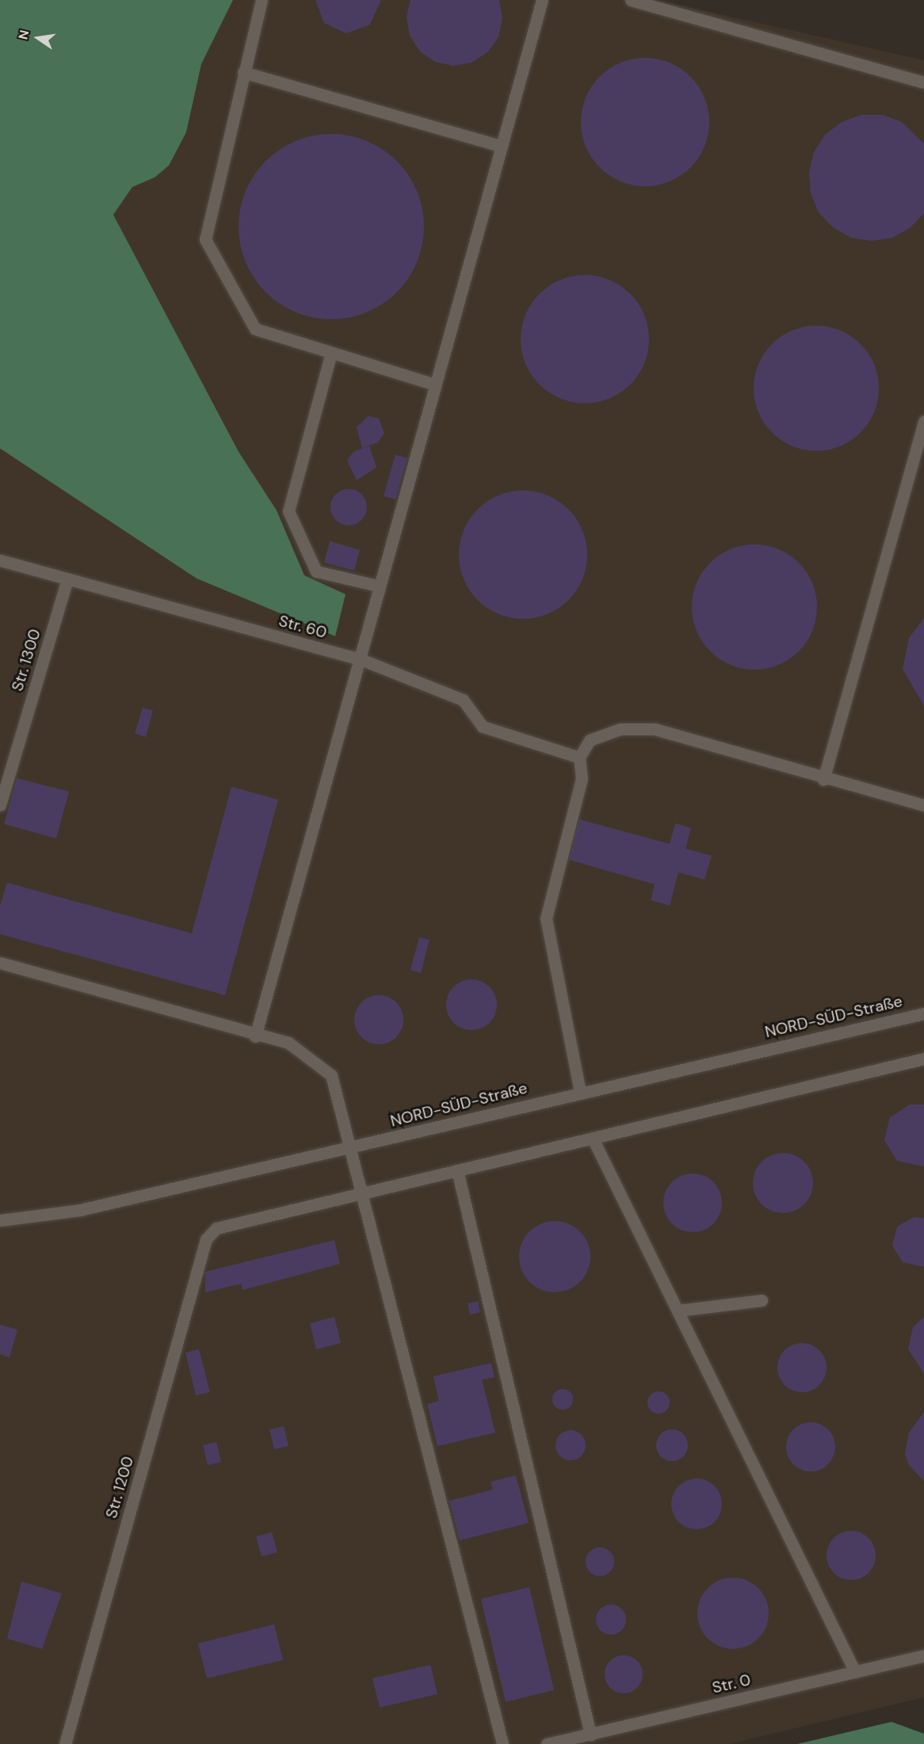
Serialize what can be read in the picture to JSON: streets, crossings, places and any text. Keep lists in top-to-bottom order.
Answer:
{
  "streets": {
    "lane": [
      "Str. 60",
      "Str. 1300",
      "NORD-SÜD-Straße",
      "Str. 1200",
      "Str. 0"
    ]
  },
  "crossings": [
    ["Str. 60", "Str. 1300"]
  ],
  "north": "left"
}
